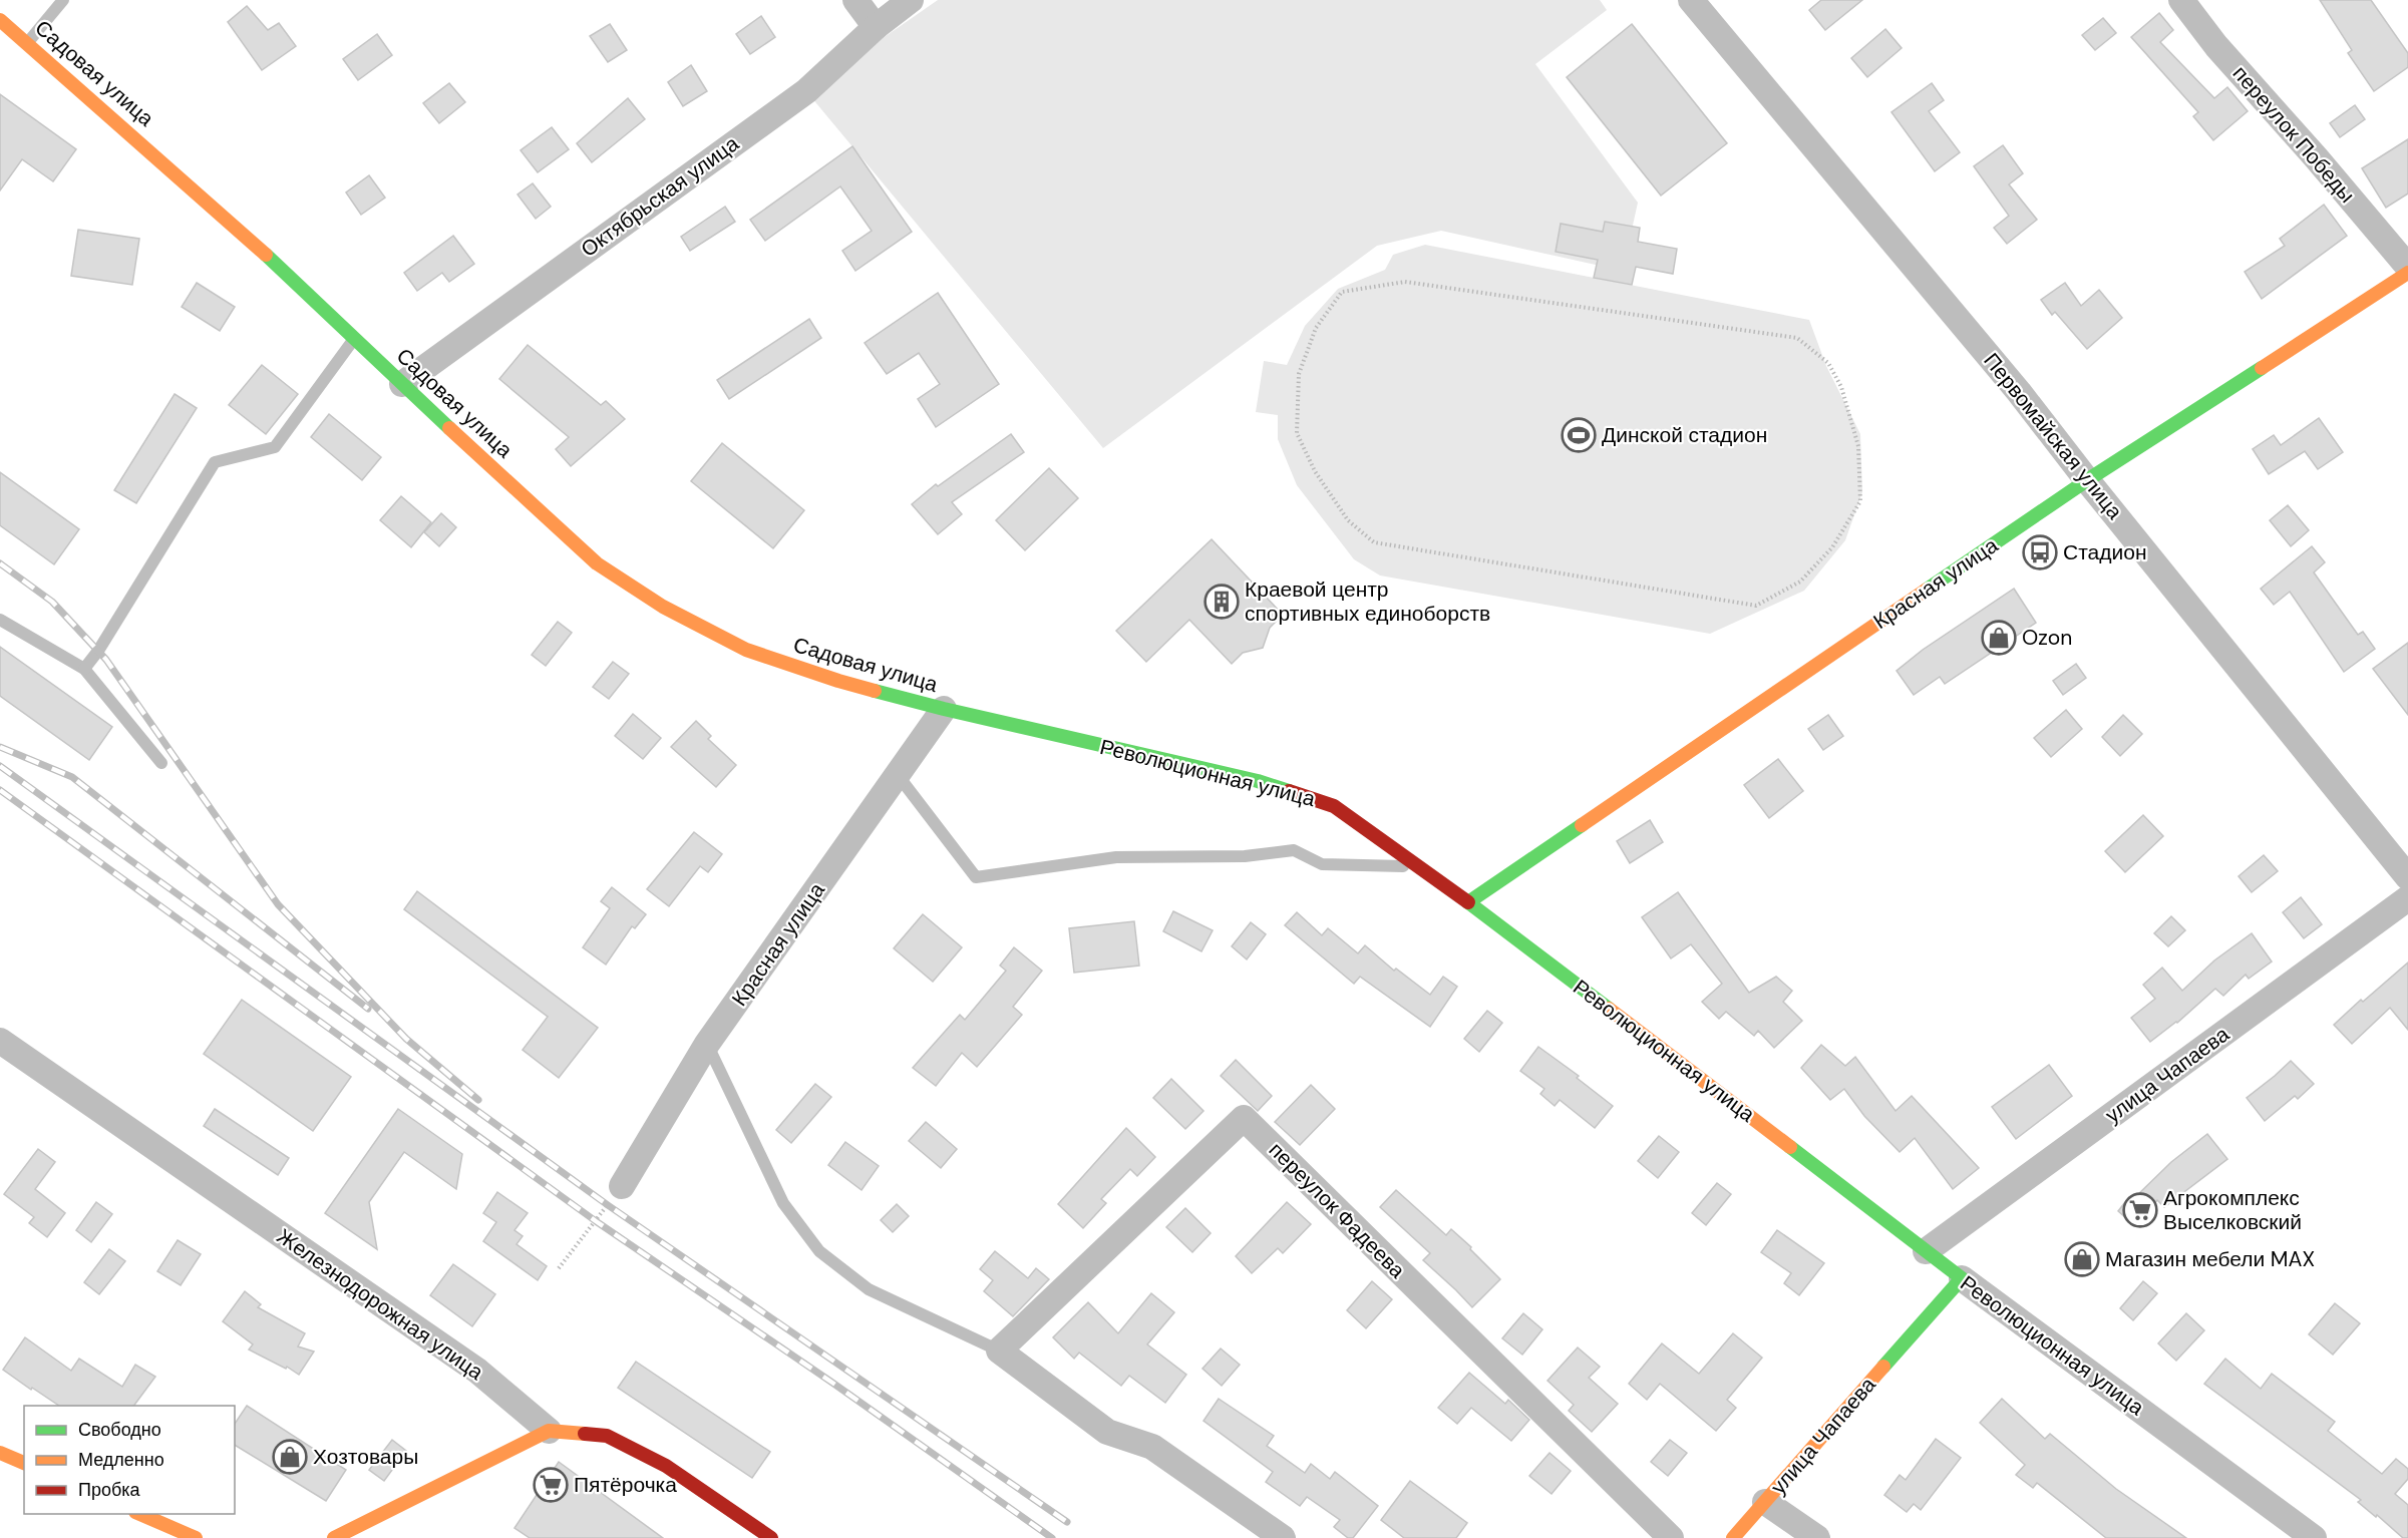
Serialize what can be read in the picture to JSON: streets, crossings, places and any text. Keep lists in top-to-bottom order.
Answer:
{
  "streets": {
    "main road": [
      "Садовая улица",
      "Красная улица",
      "Революционная улица",
      "улица Чапаева"
    ],
    "street": [
      "переулок Победы",
      "Октябрьская улица",
      "Первомайская улица",
      "переулок Фадеева",
      "Железнодорожная улица"
    ]
  },
  "crossings": [
    ["Садовая улица", "Октябрьская улица"],
    ["Садовая улица", "Красная улица"],
    ["Садовая улица", "Революционная улица"],
    ["Первомайская улица", "Красная улица"],
    ["Красная улица", "Революционная улица"],
    ["Революционная улица", "улица Чапаева"]
  ],
  "places": {
    "sports": ["Динской стадион"],
    "bus stop": ["Стадион"],
    "building": ["Краевой центр спортивных единоборств"],
    "shop": ["Ozon", "Магазин мебели MAX", "Хозтовары"],
    "supermarket": ["Агрокомплекс Выселковский", "Пятёрочка"]
  },
  "legend": ["Свободно", "Медленно", "Пробка"]
}
